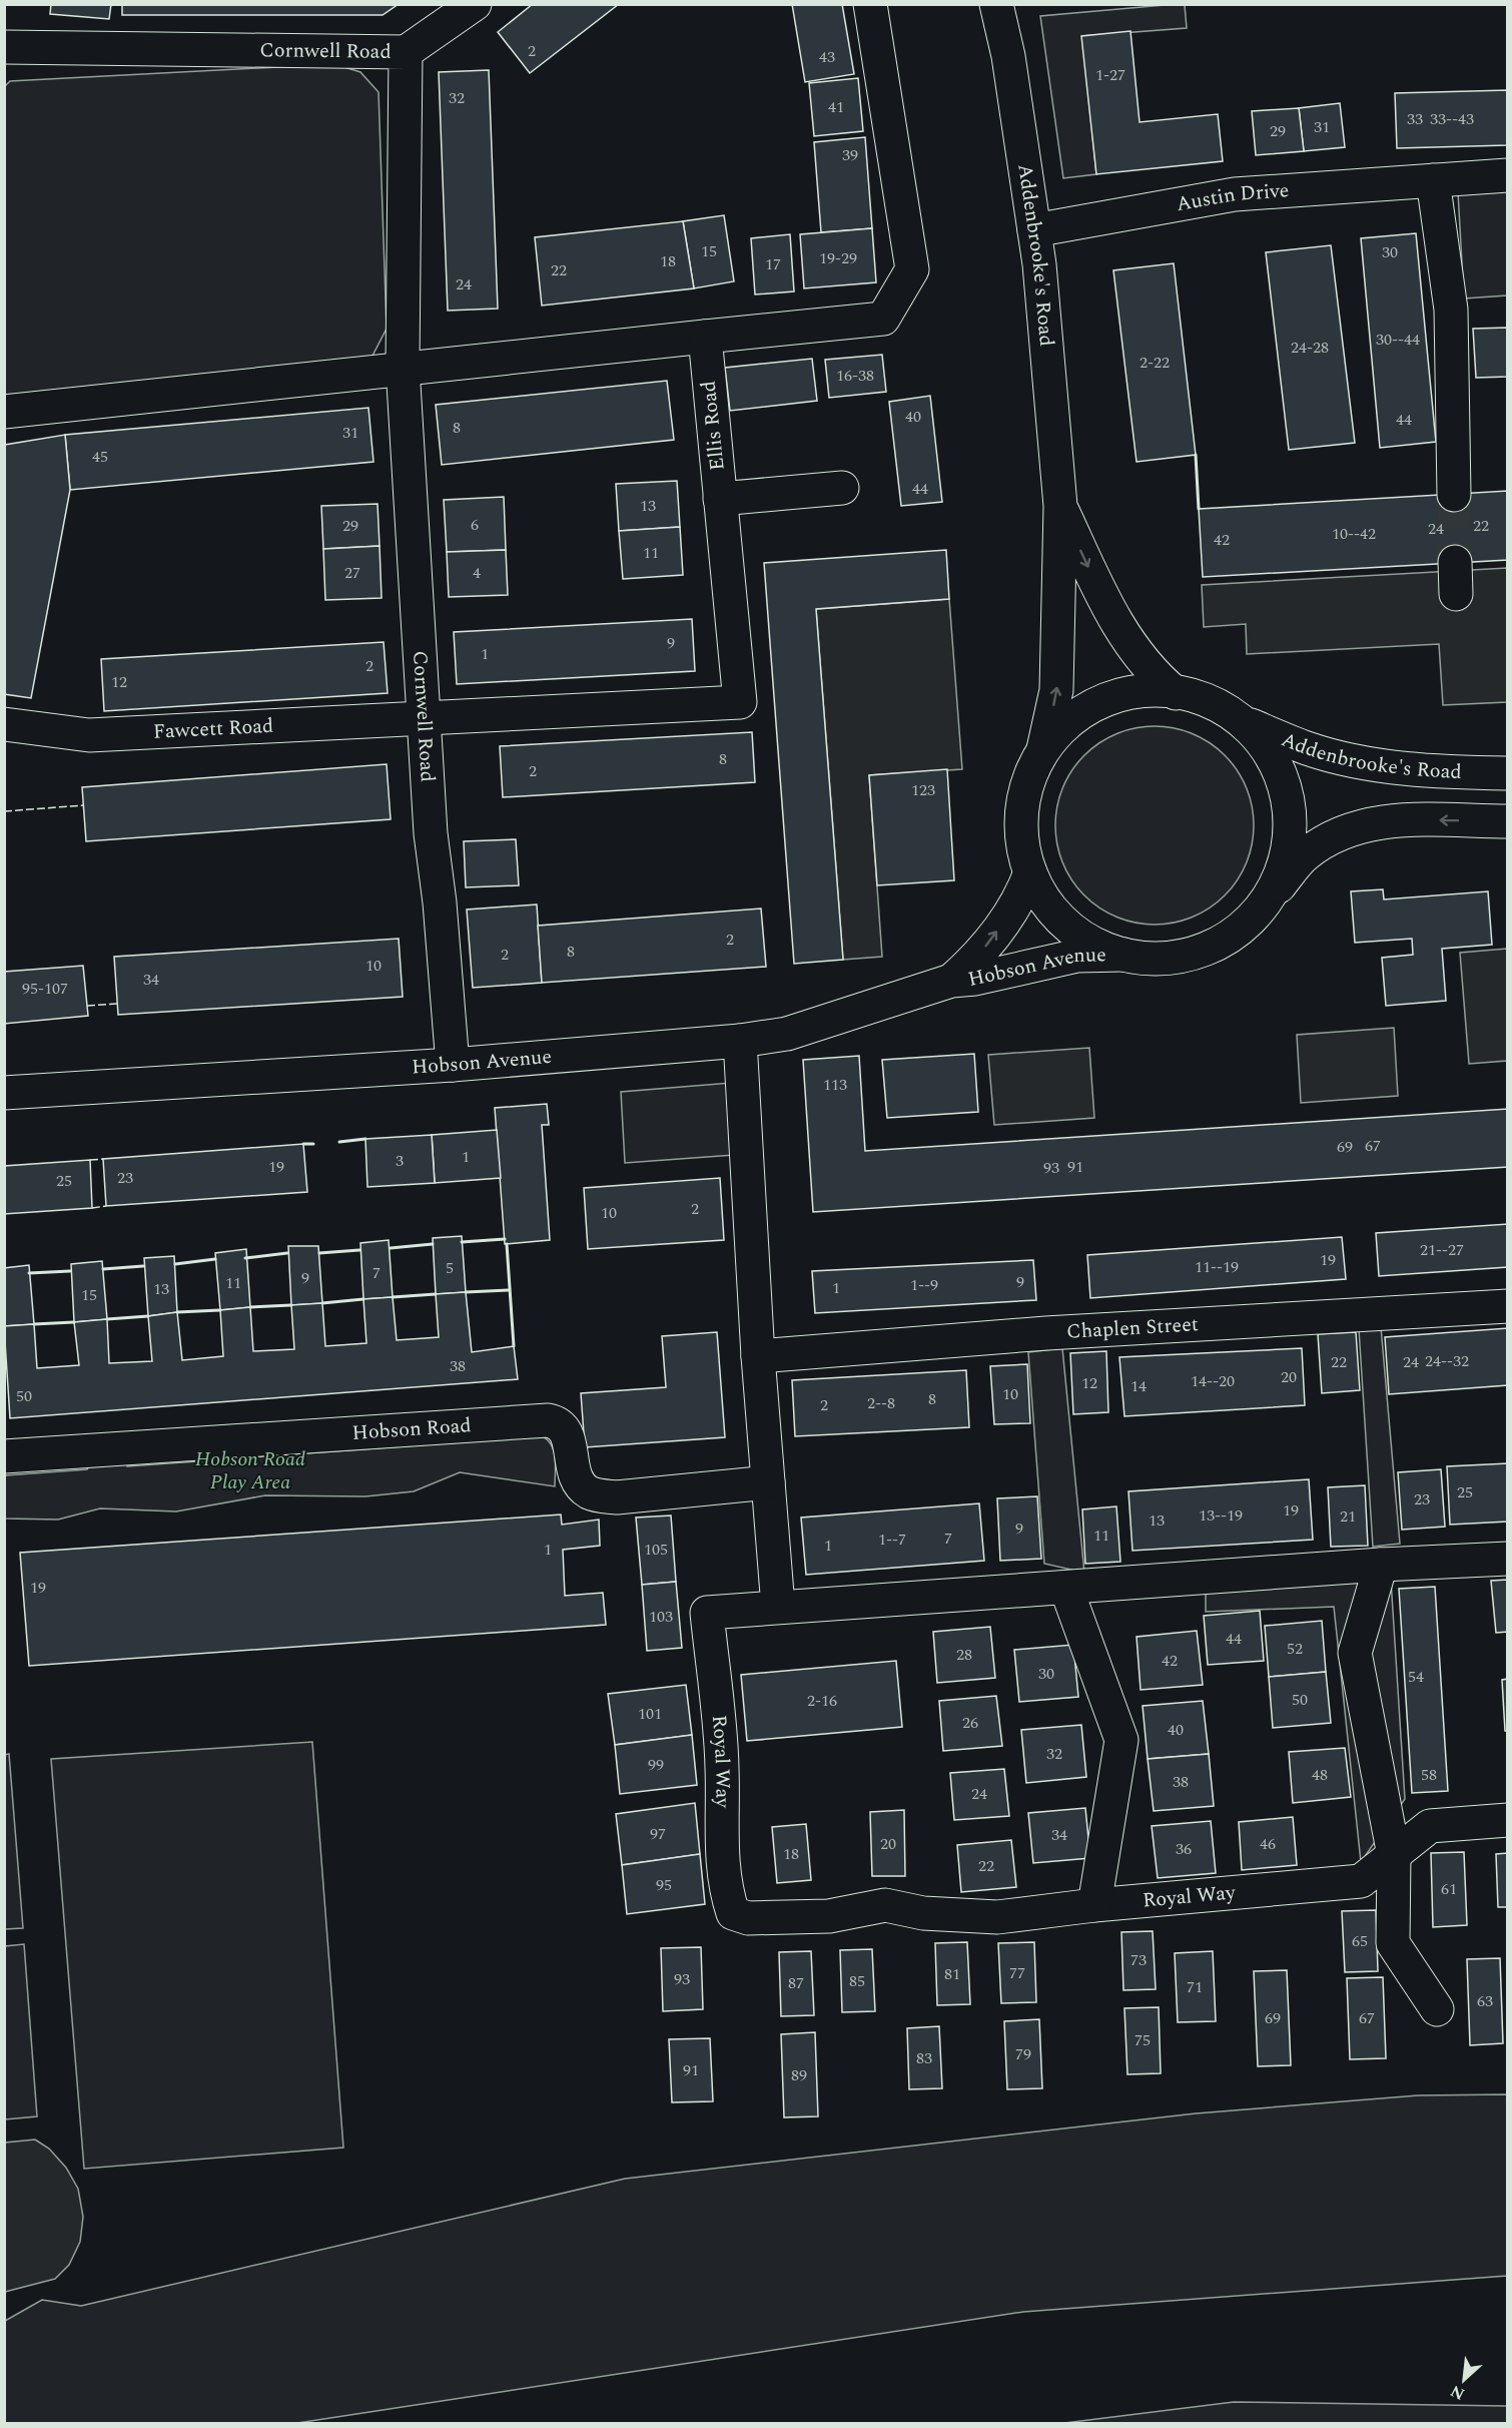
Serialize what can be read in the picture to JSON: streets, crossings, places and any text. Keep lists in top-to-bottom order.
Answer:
{
  "streets": {
    "street": [
      "Cornwell Road",
      "Austin Drive",
      "Addenbrooke's Road",
      "Ellis Road",
      "Fawcett Road",
      "Hobson Avenue",
      "Chaplen Street",
      "Hobson Road",
      "Royal Way"
    ]
  },
  "crossings": [
    ["Cornwell Road", "Ellis Road"],
    ["Cornwell Road", "Fawcett Road"],
    ["Cornwell Road", "Hobson Avenue"],
    ["Austin Drive", "Addenbrooke's Road"],
    ["Ellis Road", "Fawcett Road"]
  ],
  "parks": ["Hobson Road Play Area"],
  "house_numbers": [
    "2",
    "43",
    "1-27",
    "32",
    "41",
    "33",
    "33--43",
    "31",
    "29",
    "39",
    "15",
    "30",
    "19-29",
    "18",
    "17",
    "22",
    "24",
    "30--44",
    "24-28",
    "2-22",
    "16-38",
    "40",
    "44",
    "8",
    "31",
    "45",
    "44",
    "13",
    "6",
    "29",
    "22",
    "24",
    "10--42",
    "42",
    "11",
    "27",
    "4",
    "9",
    "1",
    "2",
    "12",
    "8",
    "2",
    "123",
    "2",
    "8",
    "2",
    "10",
    "34",
    "95-107",
    "113",
    "67",
    "69",
    "1",
    "3",
    "19",
    "91",
    "93",
    "23",
    "25",
    "2",
    "10",
    "21--27",
    "19",
    "11--19",
    "5",
    "7",
    "9",
    "9",
    "11",
    "1--9",
    "1",
    "13",
    "15",
    "24--32",
    "22",
    "24",
    "38",
    "20",
    "14--20",
    "12",
    "14",
    "10",
    "50",
    "8",
    "2--8",
    "2",
    "25",
    "23",
    "19",
    "13--19",
    "21",
    "13",
    "9",
    "11",
    "7",
    "1--7",
    "1",
    "1",
    "105",
    "19",
    "103",
    "44",
    "52",
    "28",
    "42",
    "30",
    "54",
    "50",
    "2-16",
    "101",
    "26",
    "40",
    "32",
    "99",
    "48",
    "58",
    "38",
    "24",
    "97",
    "34",
    "20",
    "46",
    "36",
    "18",
    "22",
    "95",
    "61",
    "65",
    "73",
    "77",
    "81",
    "93",
    "85",
    "87",
    "71",
    "63",
    "69",
    "67",
    "75",
    "79",
    "83",
    "91",
    "89"
  ],
  "north": "bottom left"
}
